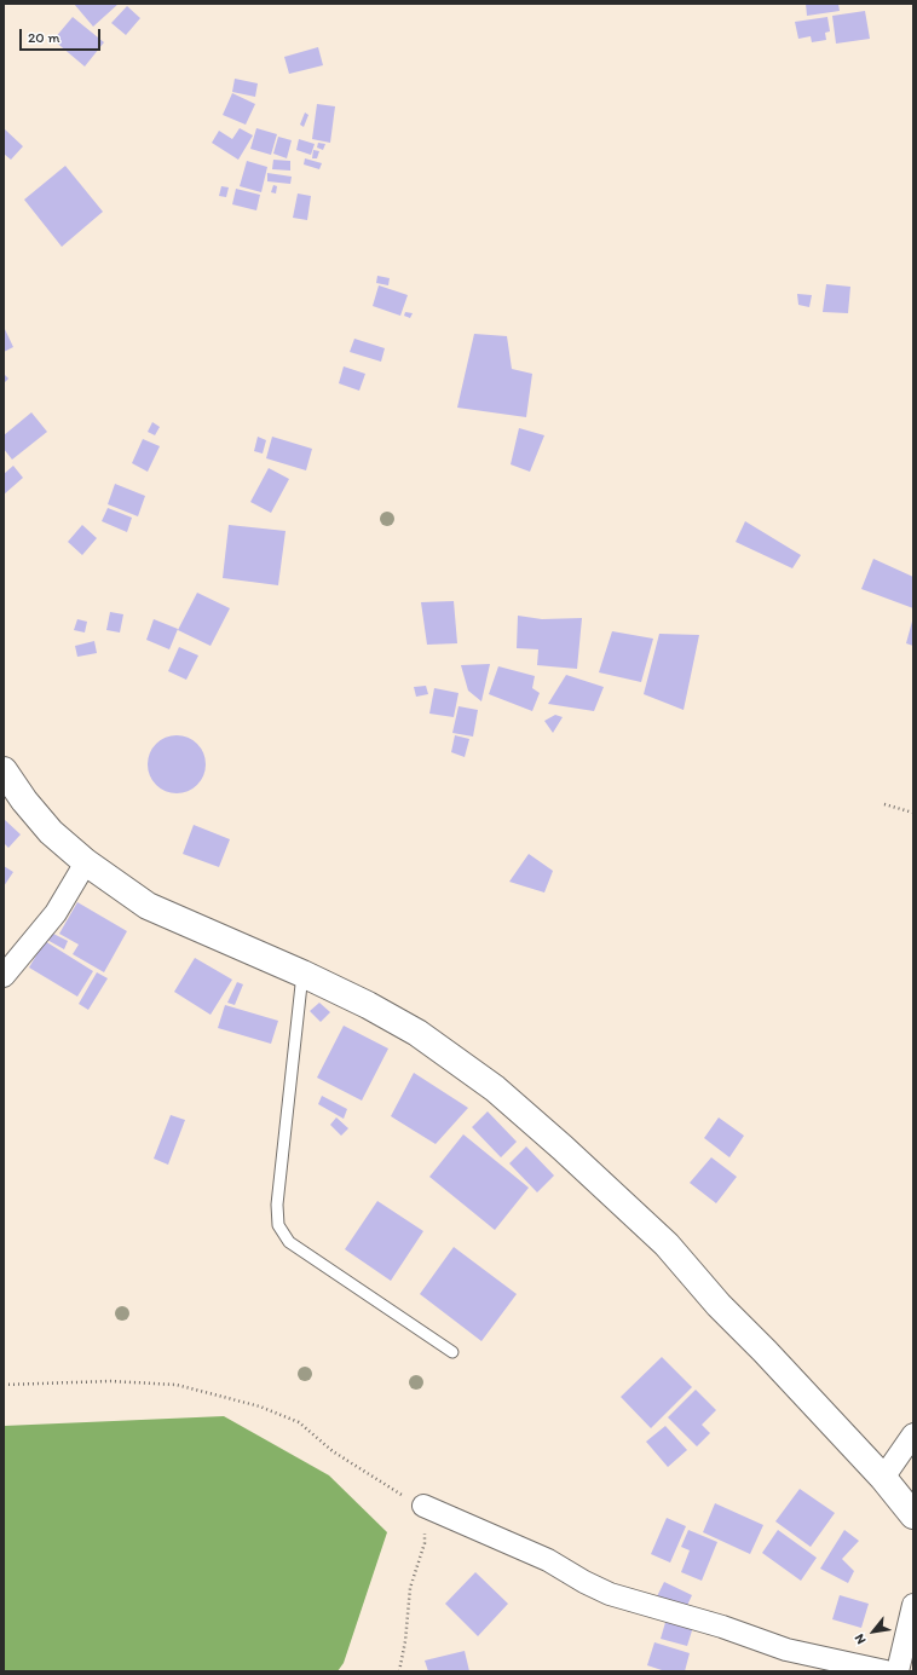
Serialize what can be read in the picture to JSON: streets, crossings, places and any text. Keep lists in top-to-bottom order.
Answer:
{
  "scale_bar": "20 m",
  "north": "bottom left"
}
